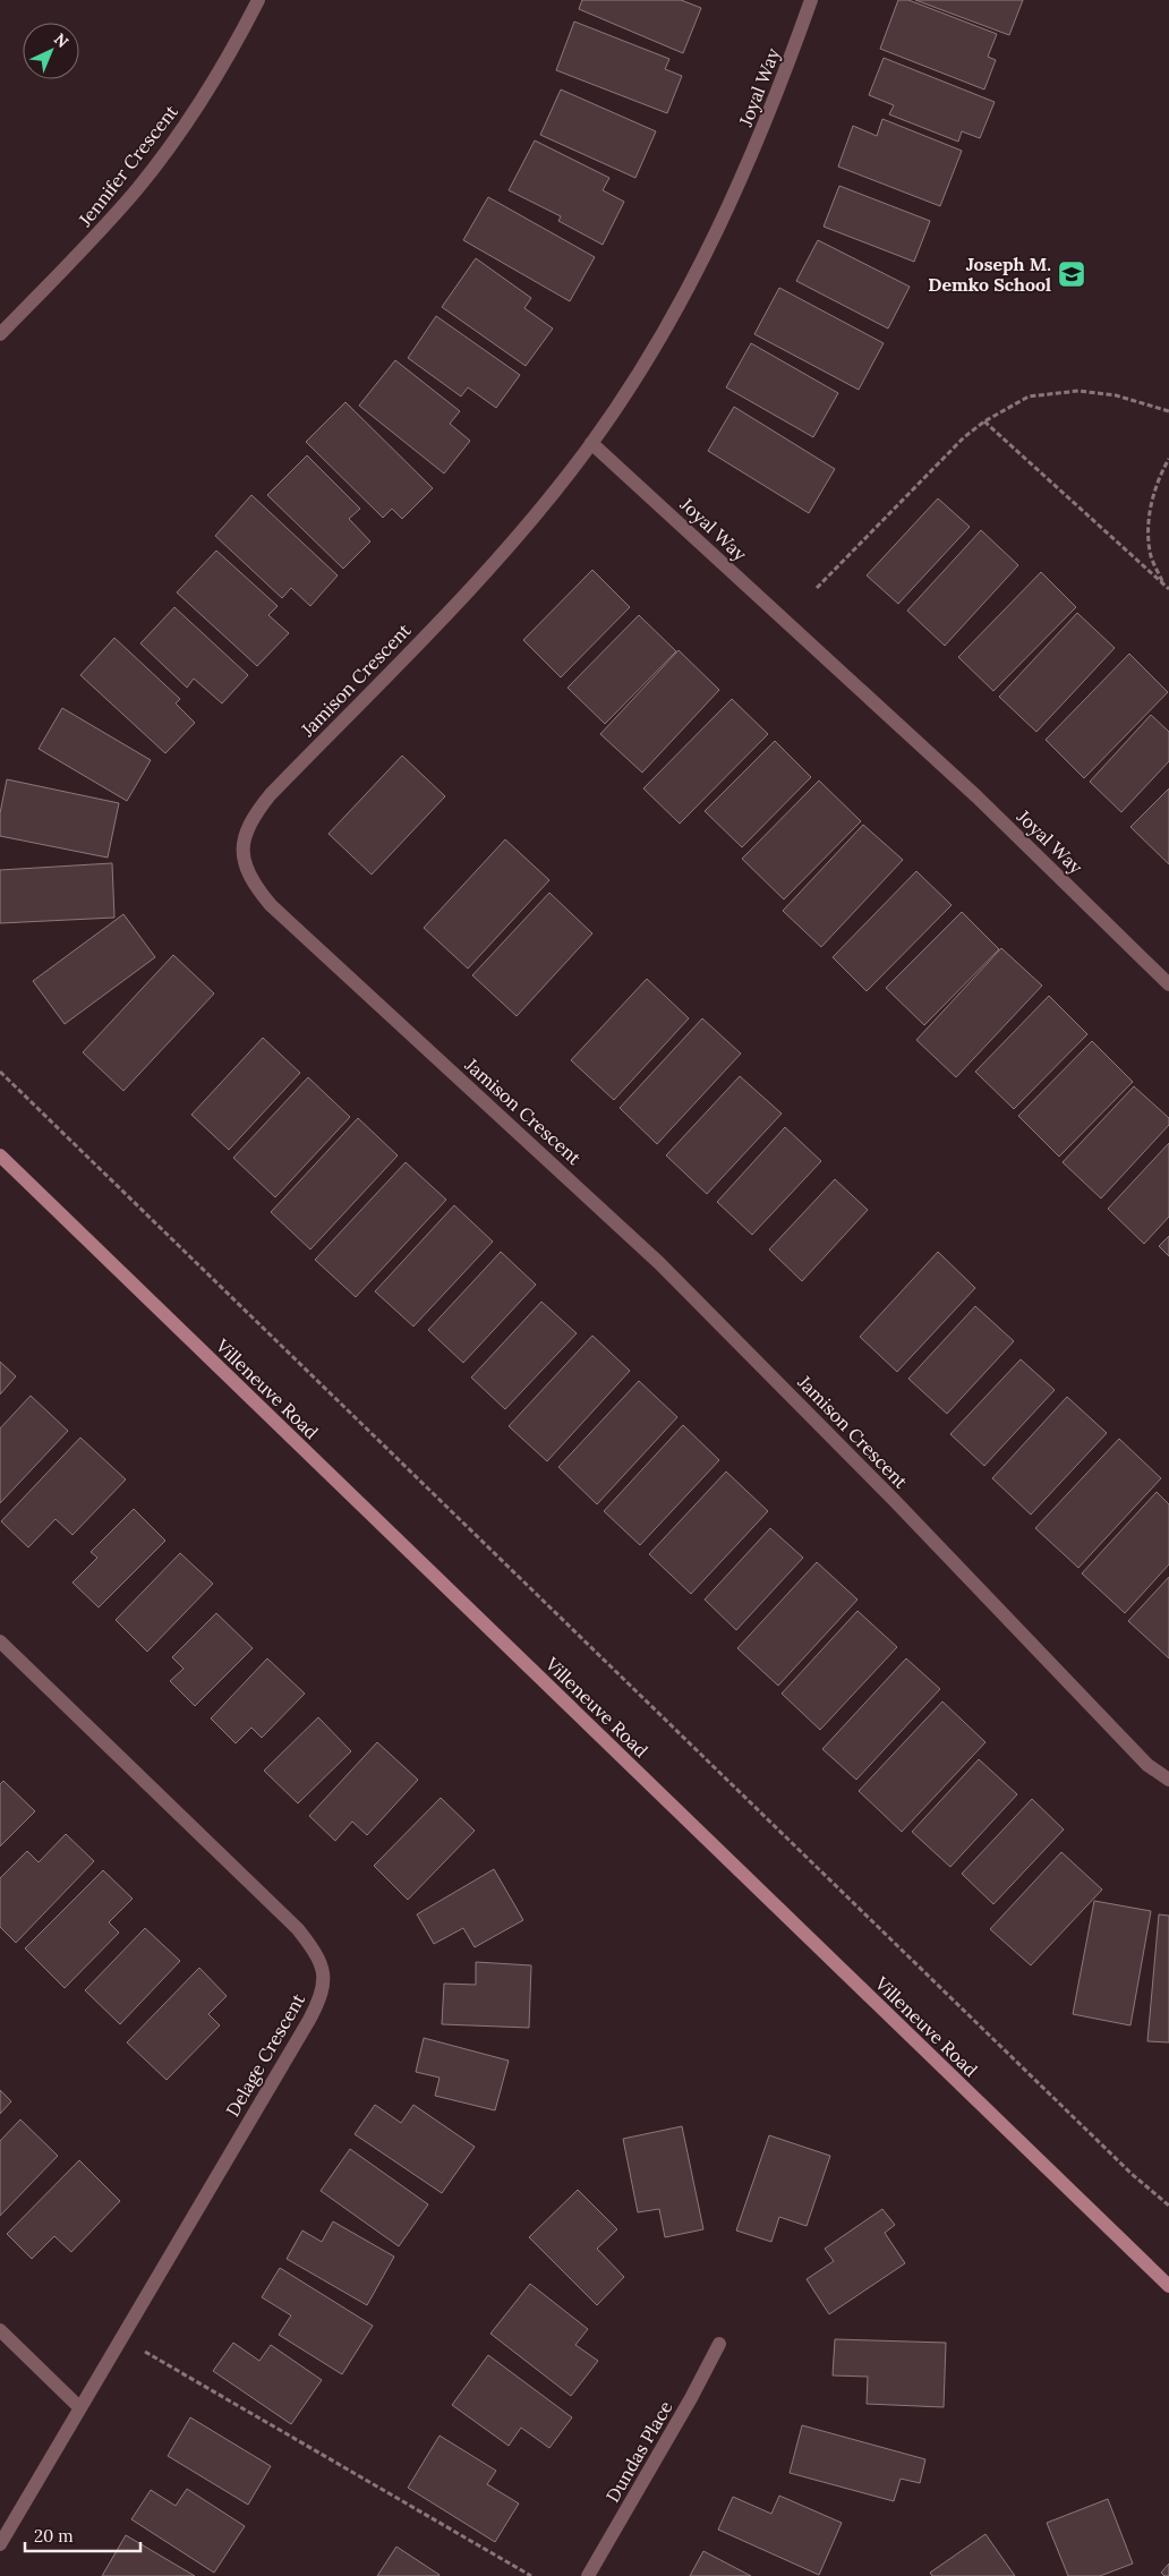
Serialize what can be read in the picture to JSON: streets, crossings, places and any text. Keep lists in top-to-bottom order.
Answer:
{
  "streets": {
    "main road": ["Villeneuve Road"],
    "street": [
      "Joyal Way",
      "Jennifer Crescent",
      "Jamison Crescent",
      "Delage Crescent",
      "Dundas Place"
    ]
  },
  "crossings": [
    ["Joyal Way", "Jamison Crescent"]
  ],
  "places": {
    "school or university": ["Joseph M. Demko School"]
  },
  "scale_bar": "20 m",
  "north": "top right"
}
